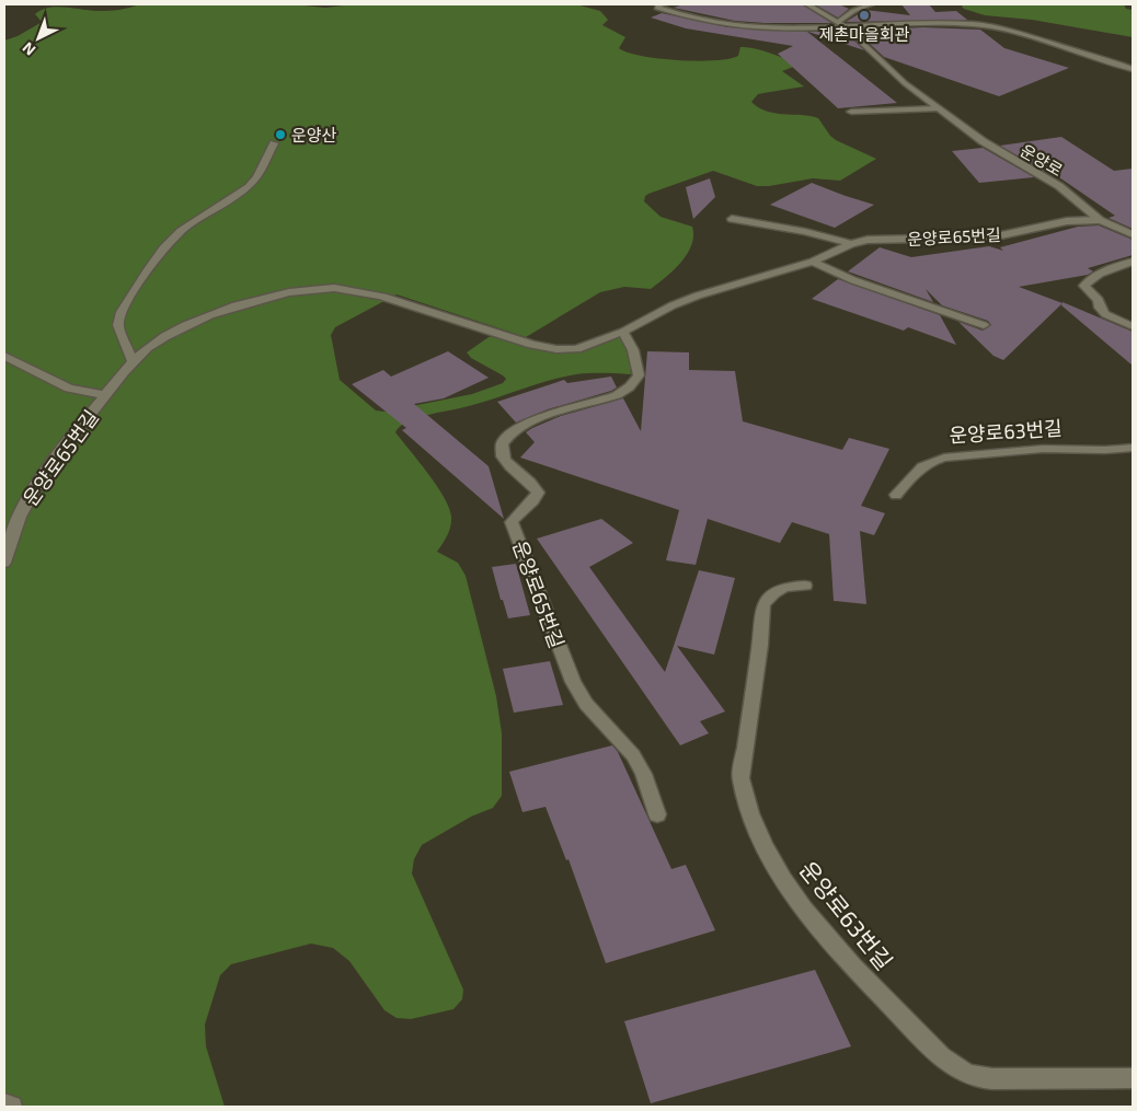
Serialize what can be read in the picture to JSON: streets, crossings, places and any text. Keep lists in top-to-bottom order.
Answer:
{
  "streets": {
    "street": ["운양로", "운양로65번길", "운양로63번길"]
  },
  "crossings": [
    ["운양로", "운양로65번길"]
  ],
  "places": ["제촌마을회관", "운양산"],
  "north": "bottom left"
}
